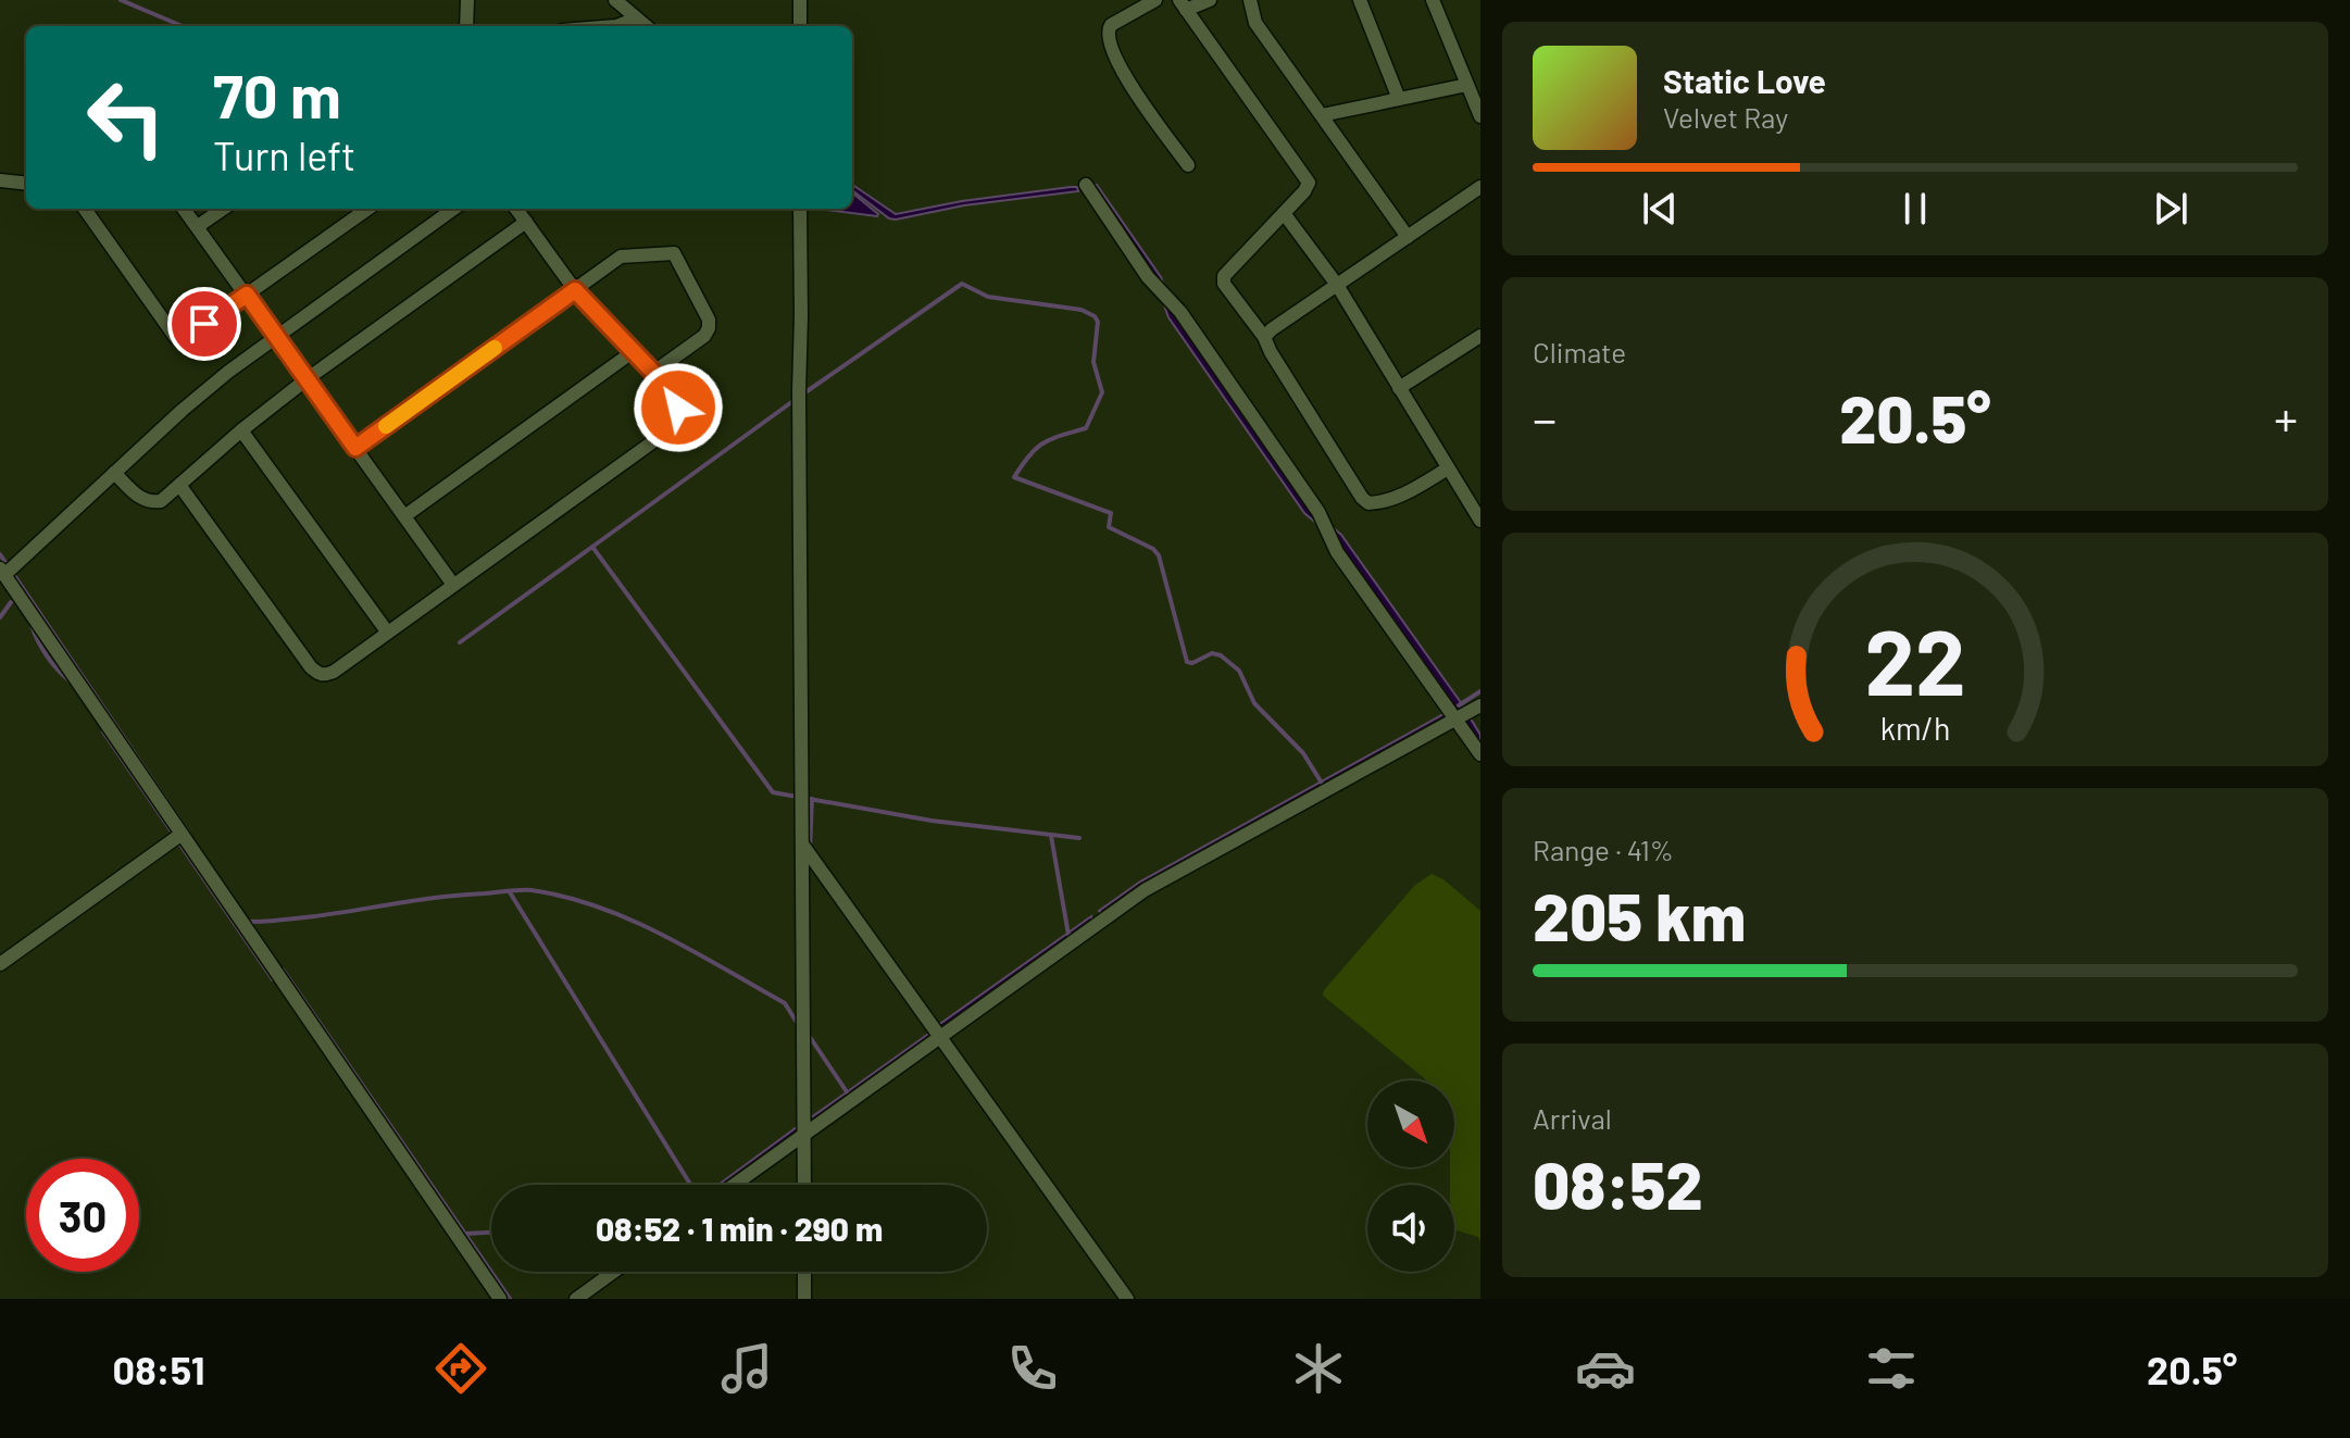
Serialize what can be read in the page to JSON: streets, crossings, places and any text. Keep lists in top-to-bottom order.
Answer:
{
  "north": "bottom right",
  "page": {
    "turn": ["70 m", "Turn left"],
    "song": ["Static Love", "Velvet Ray"],
    "tile": [
      "Climate",
      ["Range · 41%", "205 km"],
      ["Arrival", "08:52"]
    ],
    "heat": ["−", "20.5°", "+"],
    "limit": "30",
    "trip": "08:52 · 1 min · 290 m",
    "tabs": ["08:51", "20.5°"],
    "gauge": ["22", "km/h"]
  }
}
